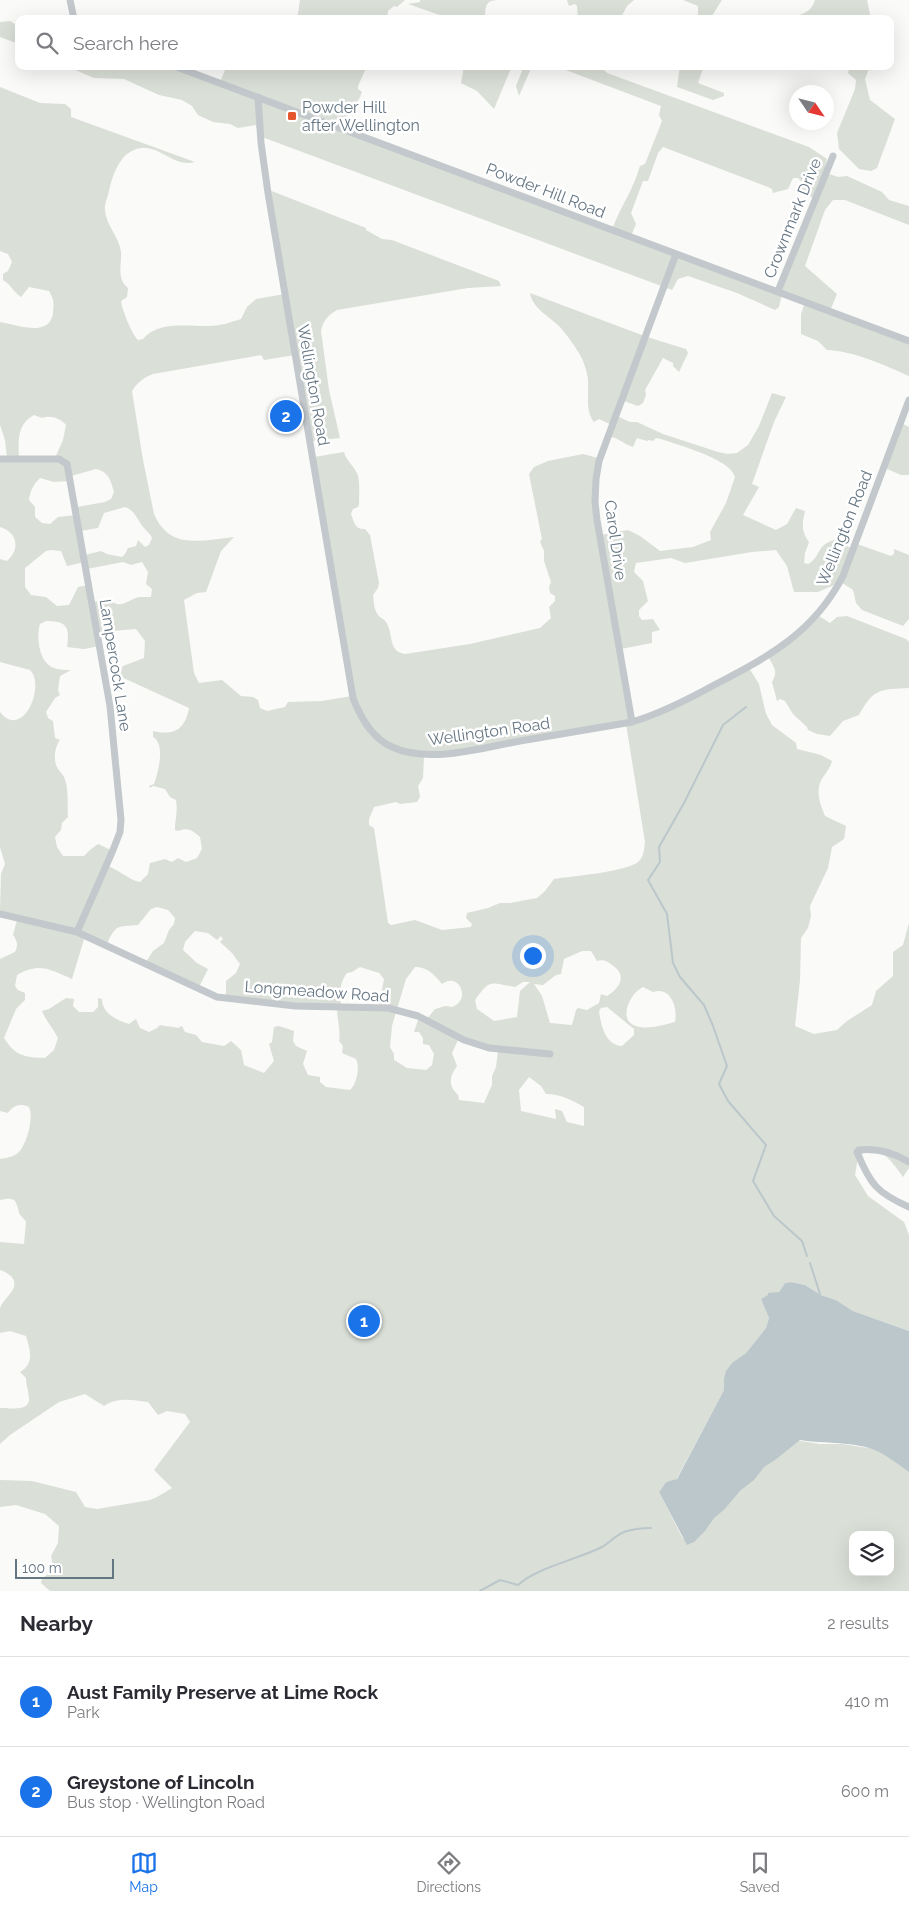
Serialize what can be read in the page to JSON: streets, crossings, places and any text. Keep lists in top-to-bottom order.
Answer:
{
  "streets": {
    "street": [
      "Powder Hill Road",
      "Crownmark Drive",
      "Wellington Road",
      "Carol Drive",
      "Lampercock Lane",
      "Longmeadow Road"
    ]
  },
  "crossings": [
    ["Powder Hill Road", "Crownmark Drive"],
    ["Powder Hill Road", "Wellington Road"],
    ["Powder Hill Road", "Carol Drive"],
    ["Wellington Road", "Carol Drive"],
    ["Lampercock Lane", "Longmeadow Road"]
  ],
  "places": {
    "transit": ["Powder Hill after Wellington"]
  },
  "scale_bar": "100 m",
  "north": "bottom right",
  "page": {
    "search": "Search here",
    "pins": ["2", "1"],
    "scale": "100 m",
    "heading": ["Nearby", "2 results"],
    "list": [
      {
        "mark": "1",
        "name": "Aust Family Preserve at Lime Rock",
        "note": "Park",
        "value": "410 m"
      },
      {
        "mark": "2",
        "name": "Greystone of Lincoln",
        "note": "Bus stop · Wellington Road",
        "value": "600 m"
      }
    ],
    "nav": ["Map", "Directions", "Saved"]
  }
}
